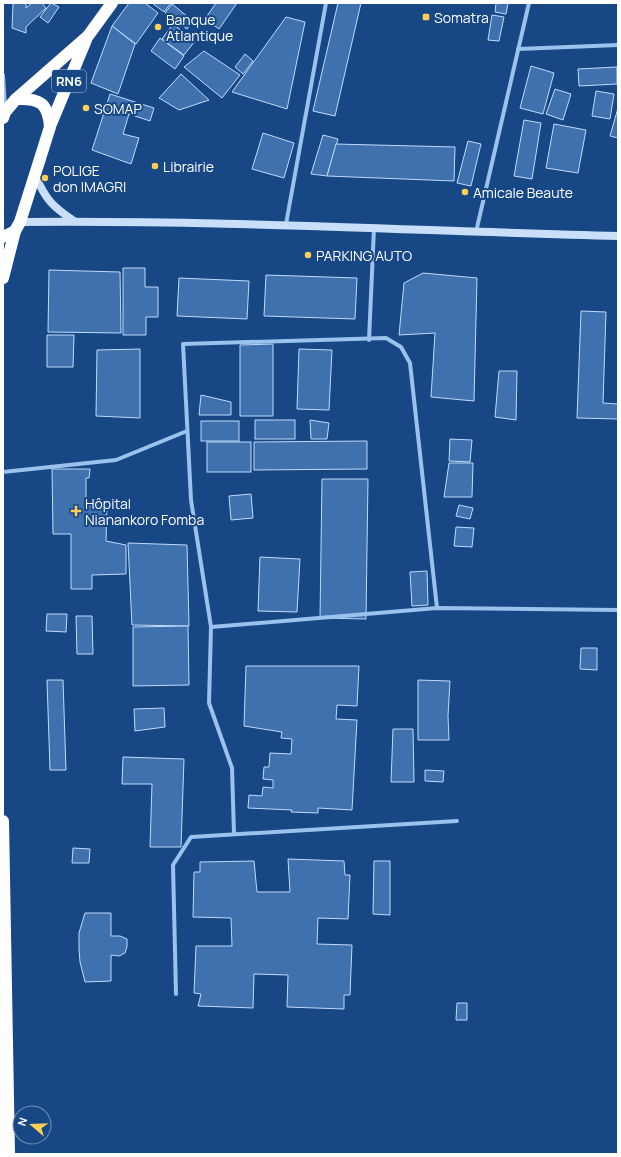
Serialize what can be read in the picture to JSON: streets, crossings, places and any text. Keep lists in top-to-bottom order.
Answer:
{
  "streets": {
    "highway": ["RN6"]
  },
  "places": {
    "transit": ["Somatra"],
    "other": [
      "Banque Atlantique",
      "SOMAP",
      "Librairie",
      "POLIGE don IMAGRI",
      "Amicale Beaute",
      "PARKING AUTO"
    ],
    "health": ["Hôpital Nianankoro Fomba"]
  },
  "north": "left"
}
